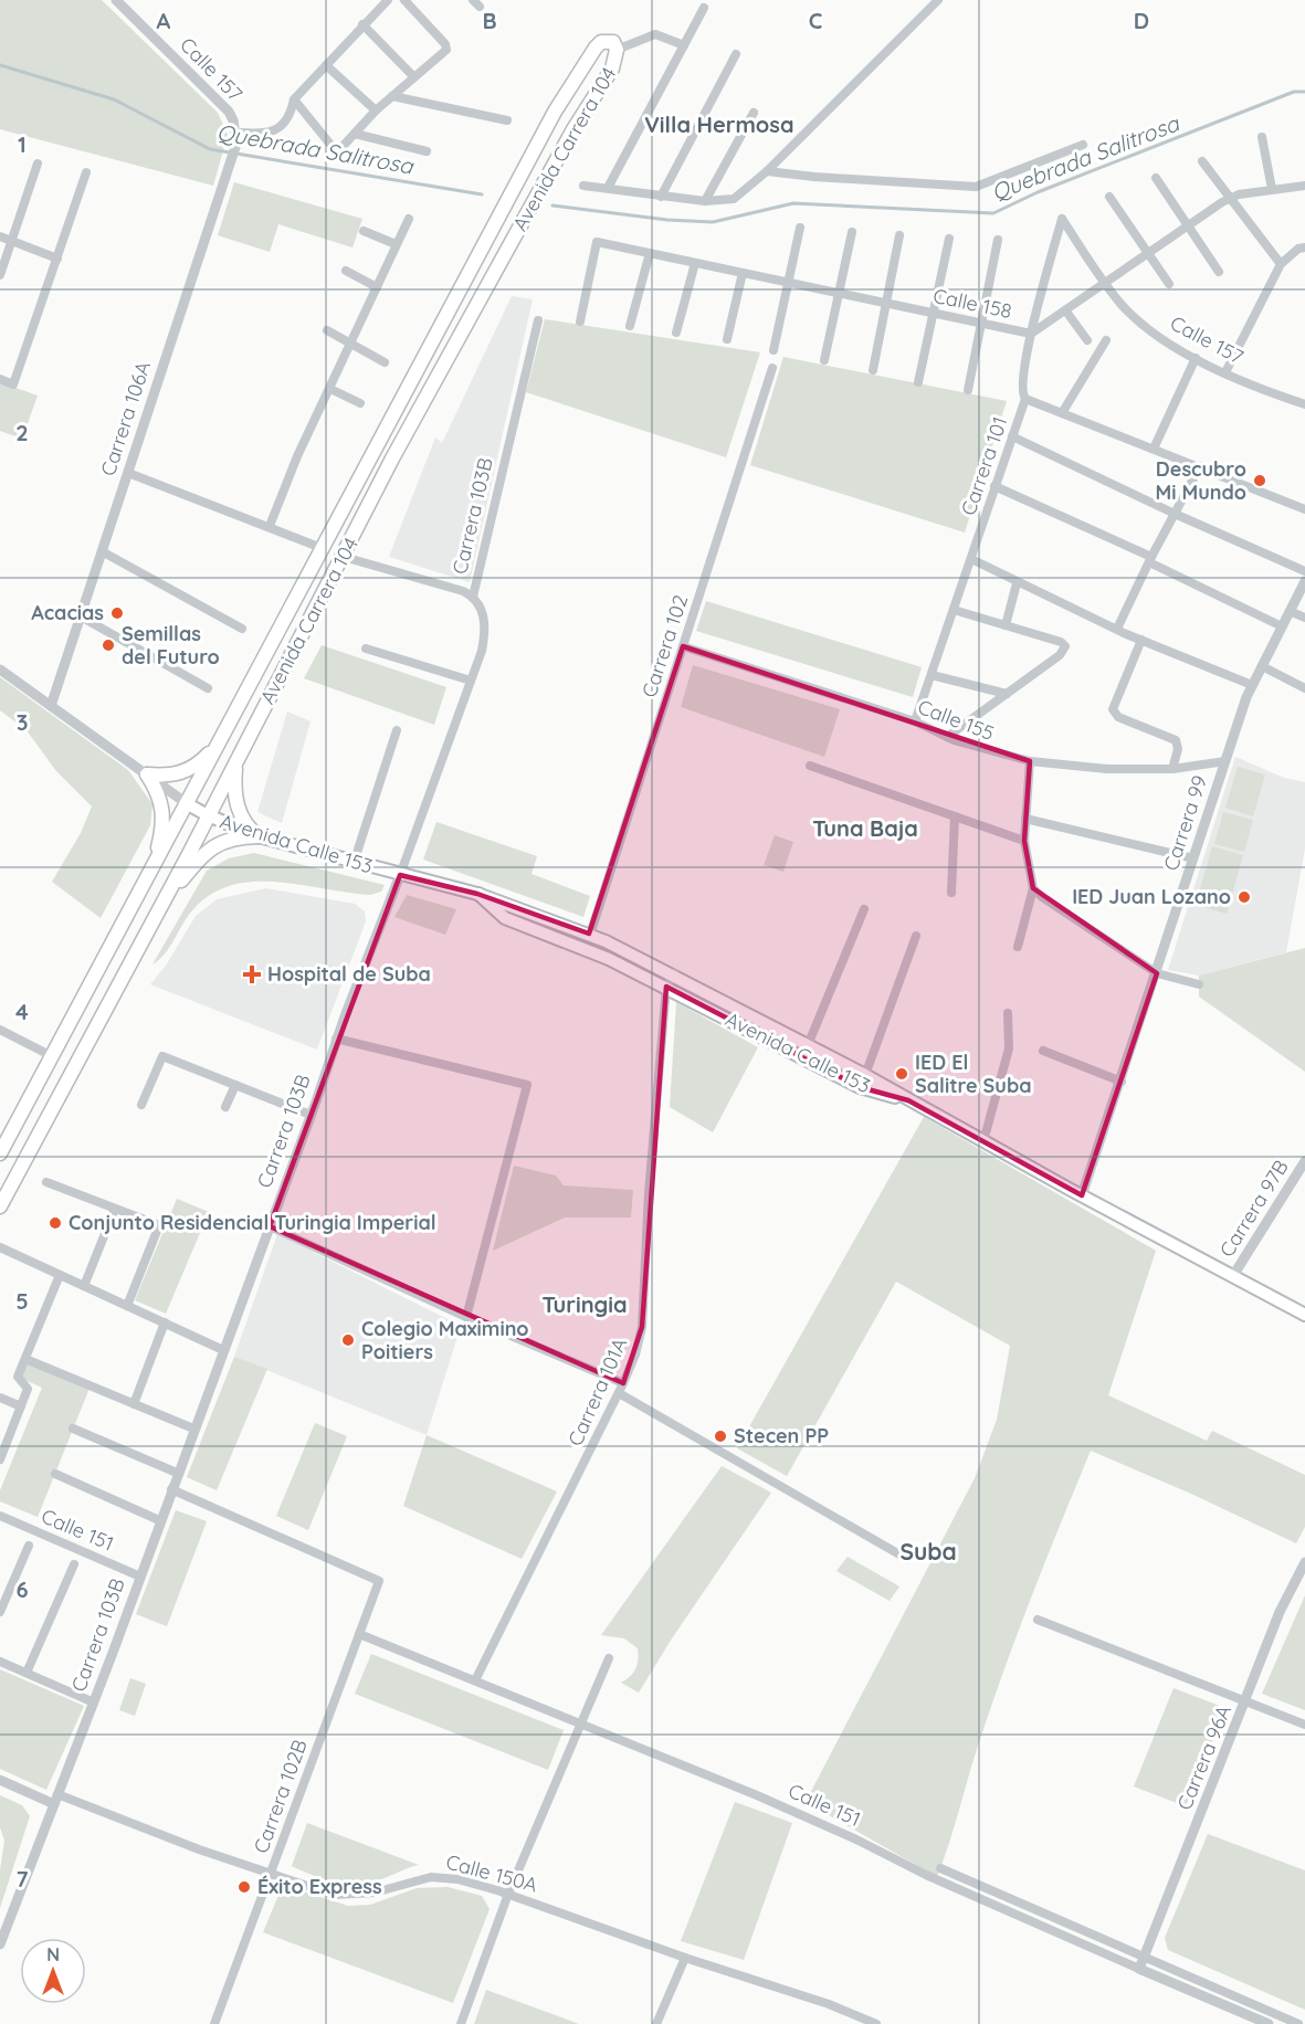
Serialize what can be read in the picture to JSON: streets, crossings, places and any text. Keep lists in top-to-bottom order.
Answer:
{
  "streets": {
    "main road": ["Avenida Carrera 104", "Avenida Calle 153"],
    "street": [
      "Calle 157",
      "Calle 158",
      "Carrera 106A",
      "Carrera 101",
      "Carrera 103B",
      "Carrera 102",
      "Calle 155",
      "Carrera 99",
      "Carrera 97B",
      "Carrera 101A",
      "Calle 151",
      "Carrera 96A",
      "Carrera 102B",
      "Calle 150A"
    ]
  },
  "crossings": [
    ["Calle 157", "Calle 158"],
    ["Calle 157", "Carrera 106A"],
    ["Calle 157", "Carrera 101"],
    ["Avenida Carrera 104", "Avenida Calle 153"],
    ["Calle 158", "Carrera 101"],
    ["Carrera 106A", "Avenida Calle 153"],
    ["Carrera 101", "Calle 155"],
    ["Carrera 103B", "Avenida Calle 153"],
    ["Carrera 103B", "Calle 151"],
    ["Carrera 103B", "Carrera 102B"],
    ["Carrera 103B", "Calle 150A"],
    ["Carrera 102", "Calle 155"],
    ["Carrera 102", "Avenida Calle 153"],
    ["Calle 155", "Carrera 99"],
    ["Carrera 99", "Avenida Calle 153"],
    ["Avenida Calle 153", "Carrera 97B"],
    ["Avenida Calle 153", "Carrera 101A"],
    ["Carrera 101A", "Calle 151"],
    ["Calle 151", "Carrera 96A"],
    ["Calle 151", "Carrera 102B"],
    ["Carrera 102B", "Calle 150A"]
  ],
  "districts": [
    "Villa Hermosa",
    "Tuna Baja",
    "Turingia",
    "Suba"
  ],
  "water": ["Quebrada Salitrosa"],
  "places": {
    "other": [
      "Descubro Mi Mundo",
      "Acacias",
      "Semillas del Futuro",
      "IED Juan Lozano",
      "IED El Salitre Suba",
      "Conjunto Residencial Turingia Imperial",
      "Colegio Maximino Poitiers",
      "Stecen PP",
      "Éxito Express"
    ],
    "health": ["Hospital de Suba"]
  },
  "north": "top",
  "grid": {
    "columns": [
      "A",
      "B",
      "C",
      "D"
    ],
    "rows": [
      "1",
      "2",
      "3",
      "4",
      "5",
      "6",
      "7"
    ]
  }
}
